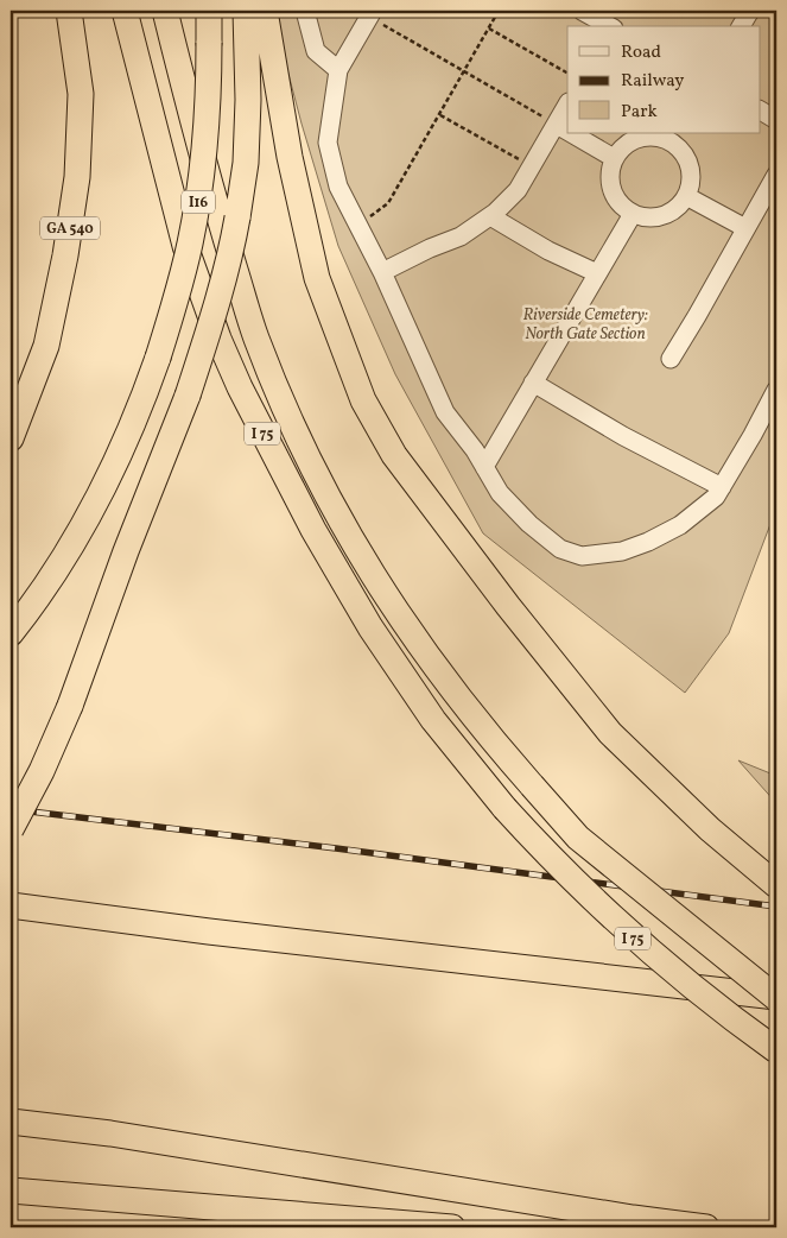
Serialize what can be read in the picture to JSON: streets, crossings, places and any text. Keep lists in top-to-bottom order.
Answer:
{
  "streets": {
    "highway": ["I16", "GA 540", "I 75"]
  },
  "parks": ["Riverside Cemetery: North Gate Section"],
  "legend": ["Road", "Railway", "Park"]
}
